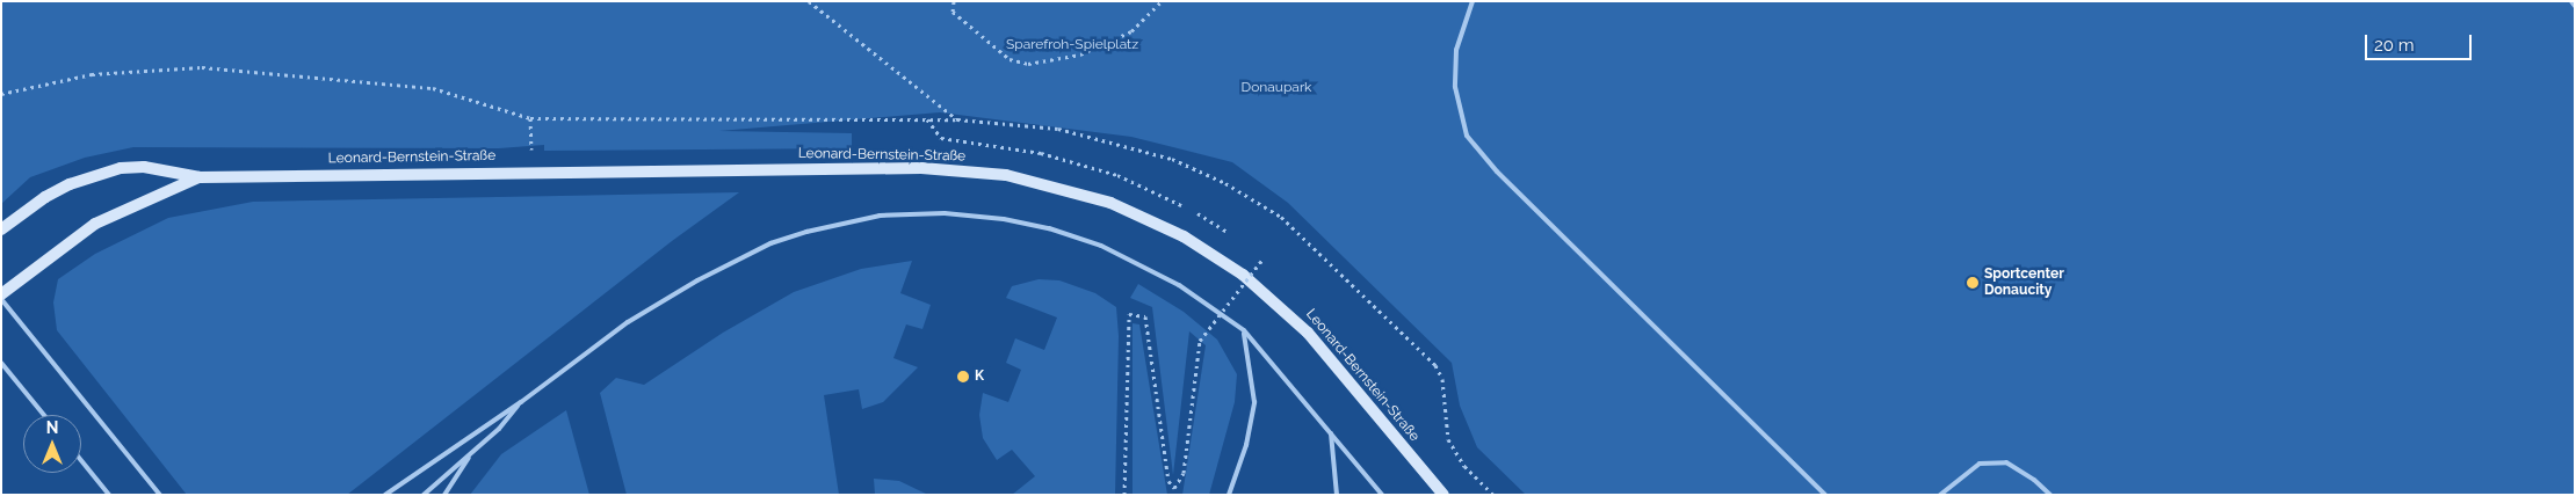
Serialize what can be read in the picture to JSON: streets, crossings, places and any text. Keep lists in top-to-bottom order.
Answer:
{
  "streets": {
    "main road": ["Leonard-Bernstein-Straße"]
  },
  "parks": ["Sparefroh-Spielplatz", "Donaupark"],
  "places": ["Sportcenter Donaucity", "K"],
  "scale_bar": "20 m",
  "north": "top"
}
